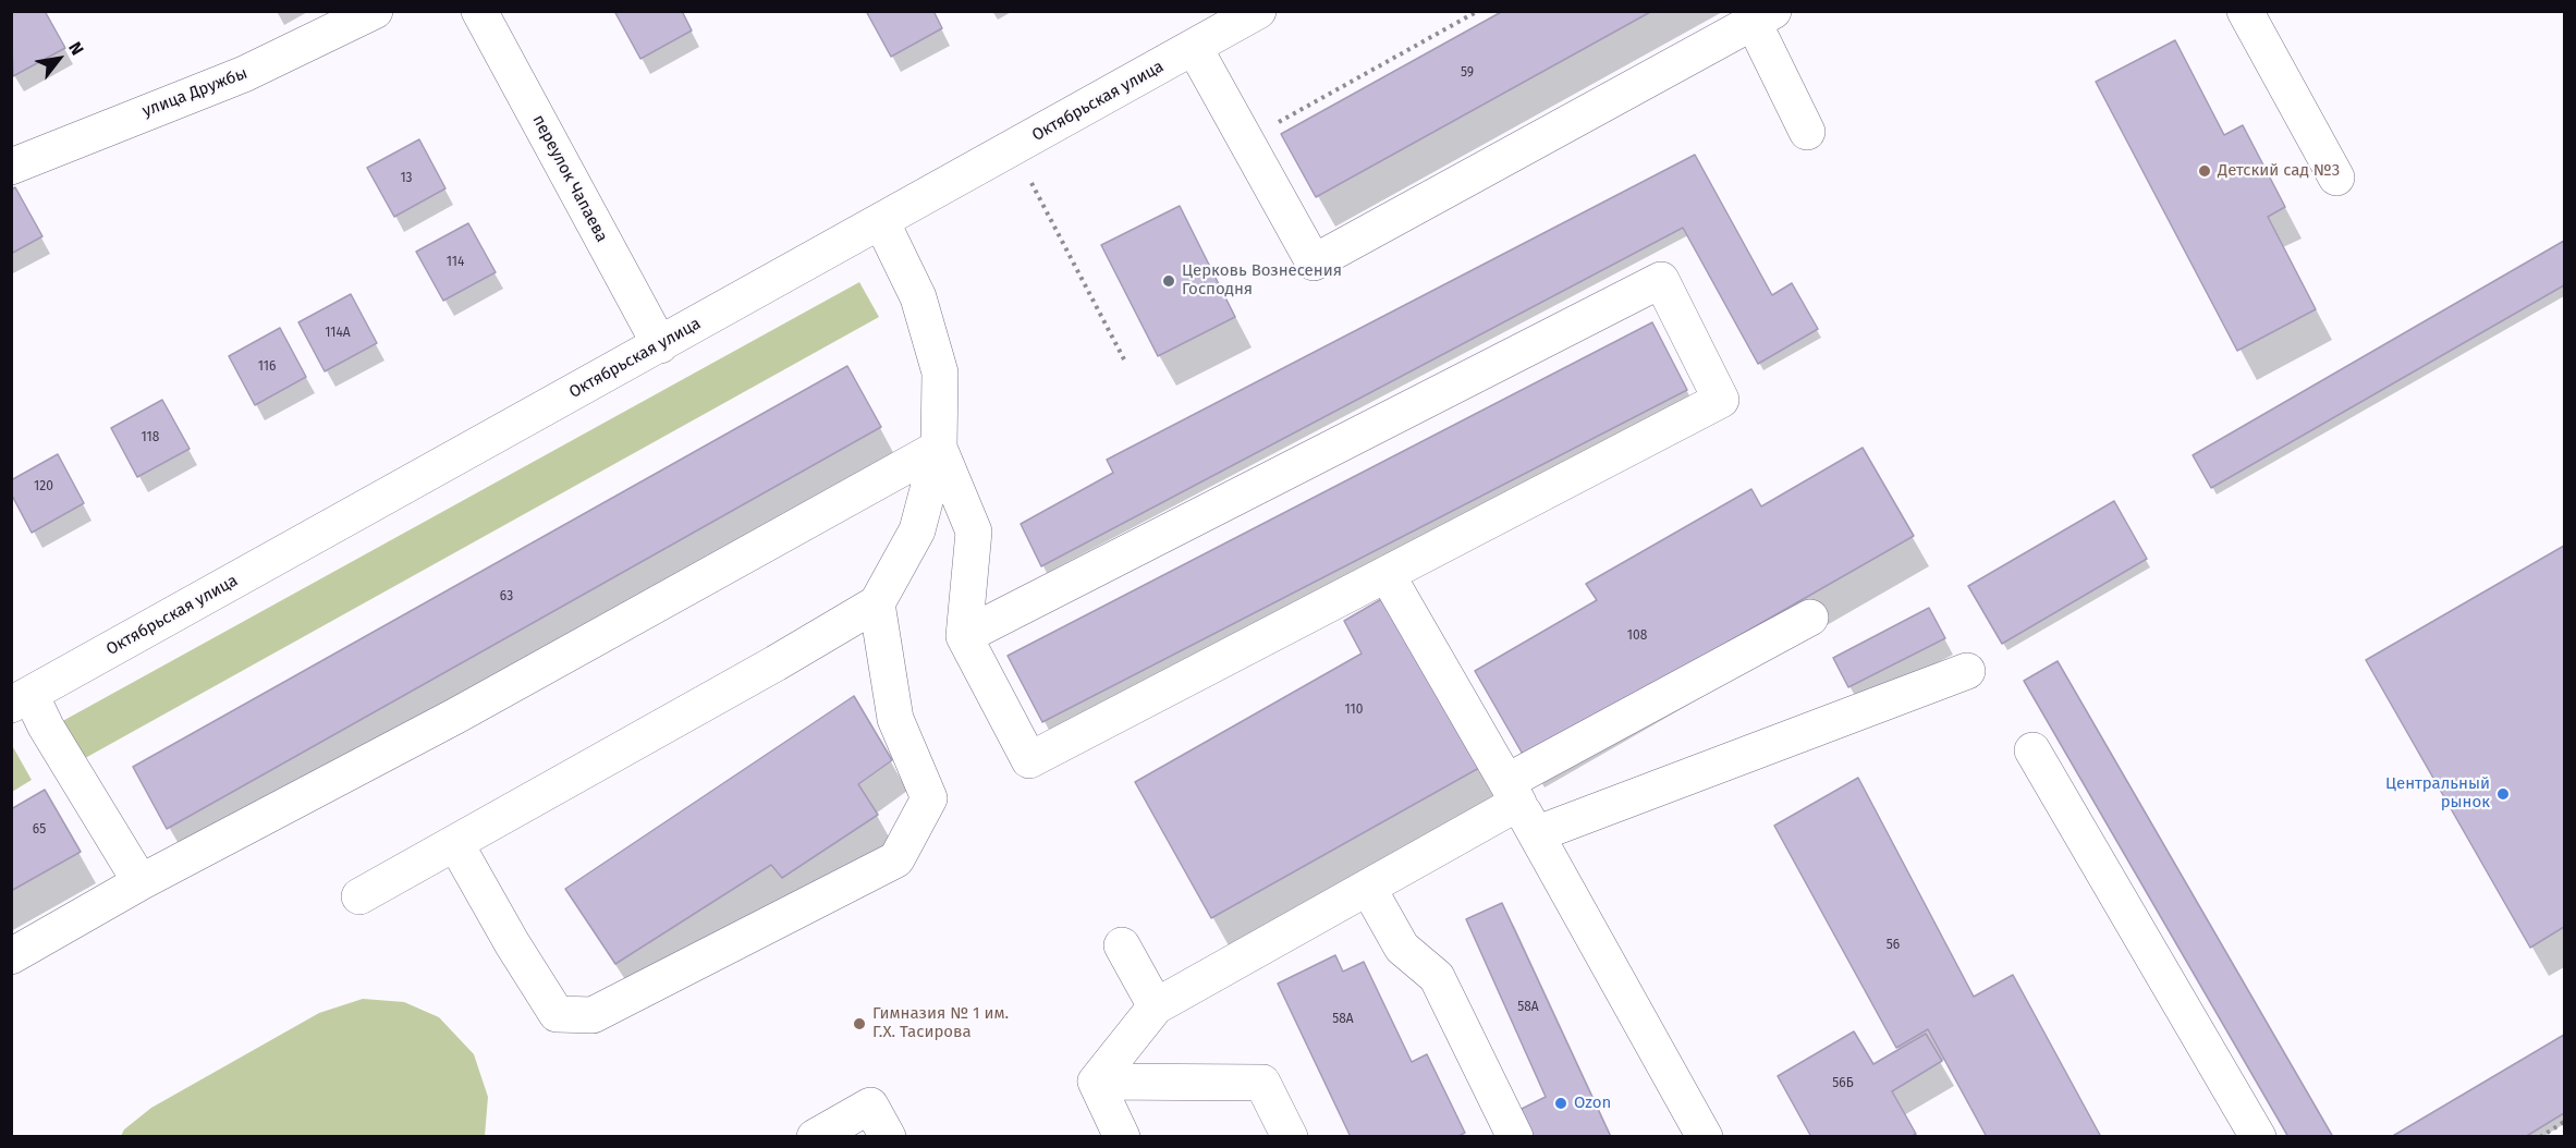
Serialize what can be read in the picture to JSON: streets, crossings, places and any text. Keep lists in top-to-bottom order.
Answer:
{
  "streets": {
    "street": ["улица Дружбы", "Октябрьская улица", "переулок Чапаева"]
  },
  "crossings": [
    ["Октябрьская улица", "переулок Чапаева"]
  ],
  "places": [
    "Детский сад №3",
    "Церковь Вознесения Господня",
    "Центральный рынок",
    "Гимназия № 1 им. Г.Х. Тасирова",
    "Ozon"
  ],
  "house_numbers": [
    "59",
    "13",
    "114",
    "114А",
    "116",
    "118",
    "120",
    "63",
    "108",
    "110",
    "65",
    "56",
    "58А",
    "58А",
    "56Б"
  ],
  "north": "top right"
}
